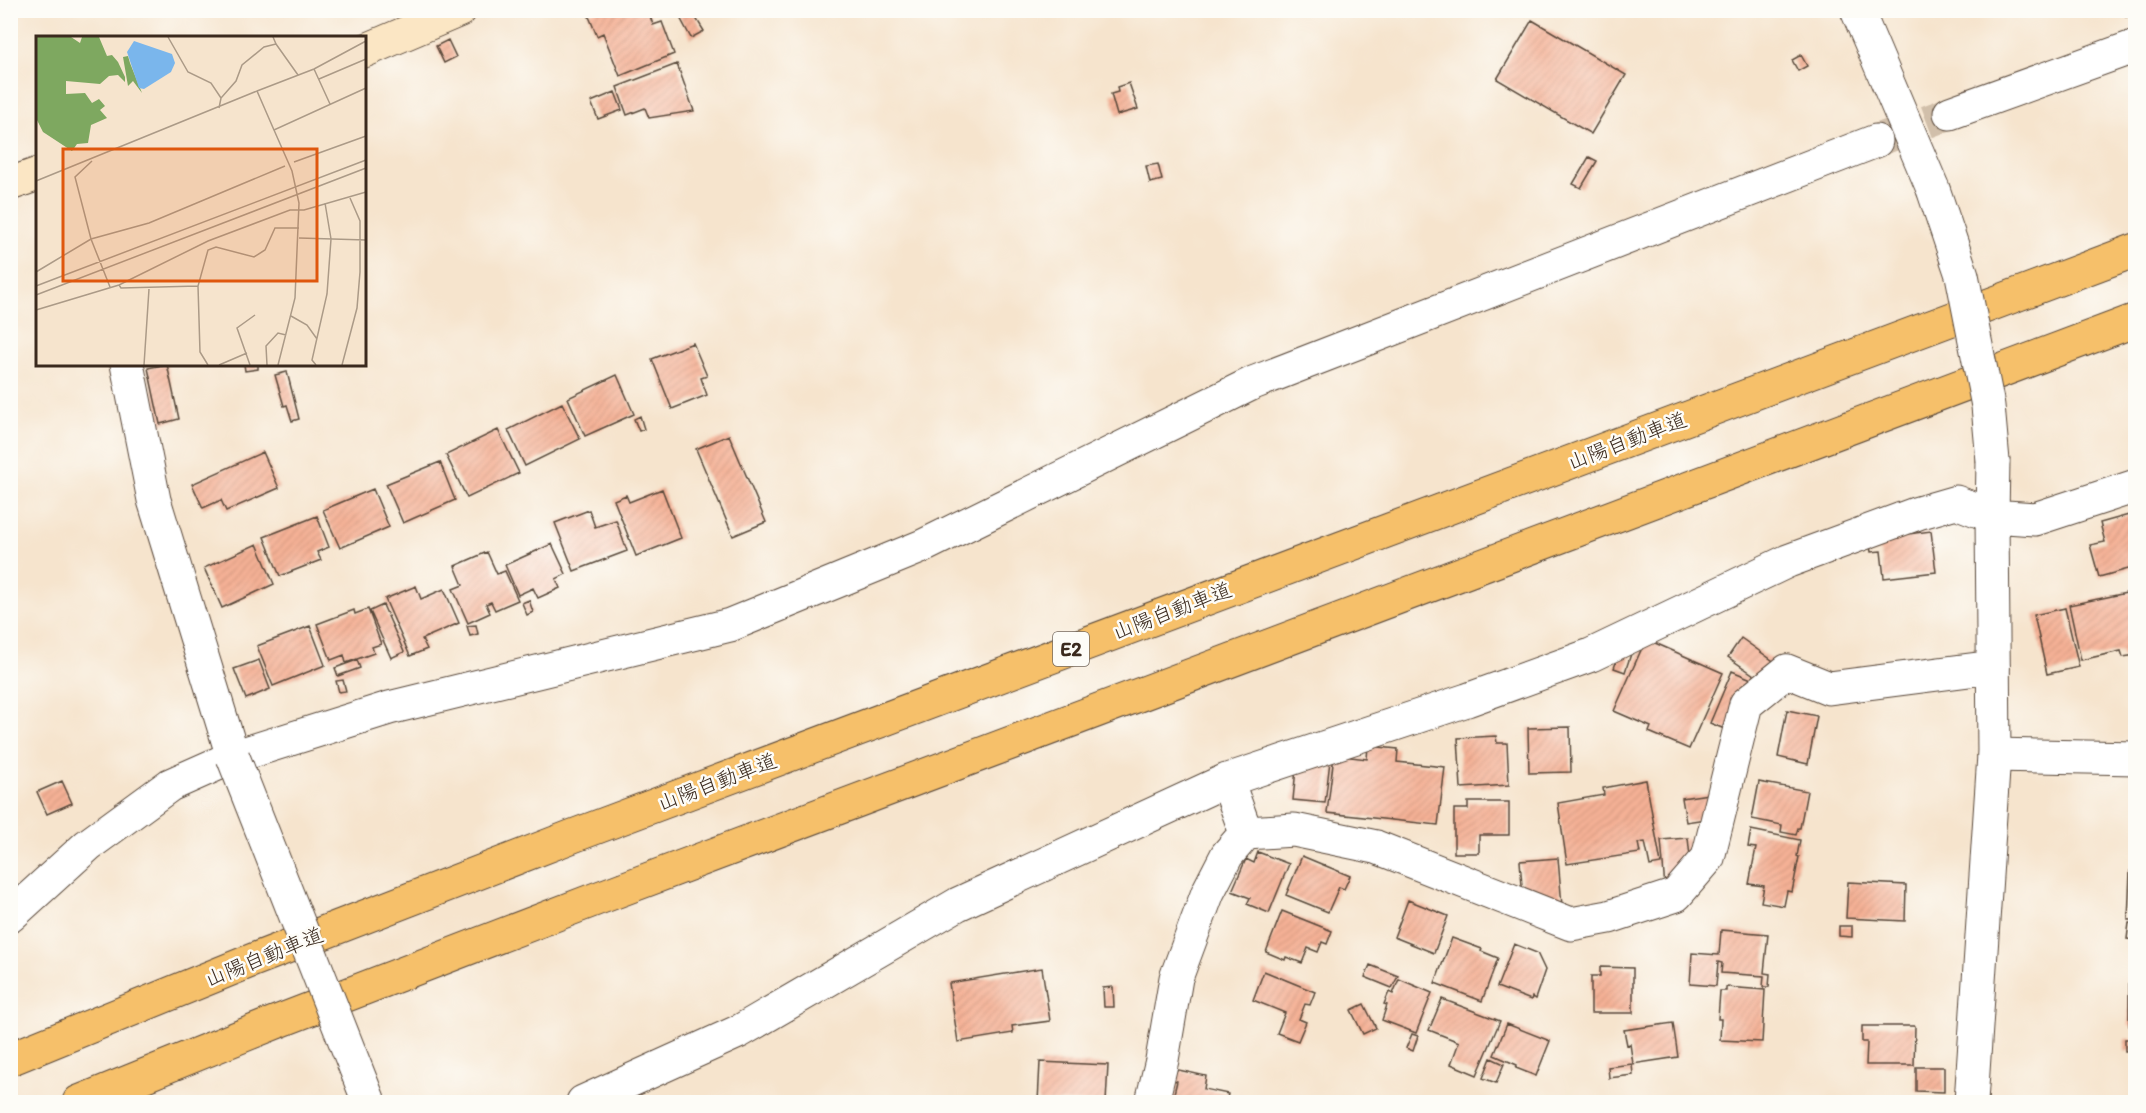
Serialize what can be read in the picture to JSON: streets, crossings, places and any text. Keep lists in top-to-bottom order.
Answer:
{
  "streets": {
    "highway": ["山陽自動車道", "E2"]
  }
}
